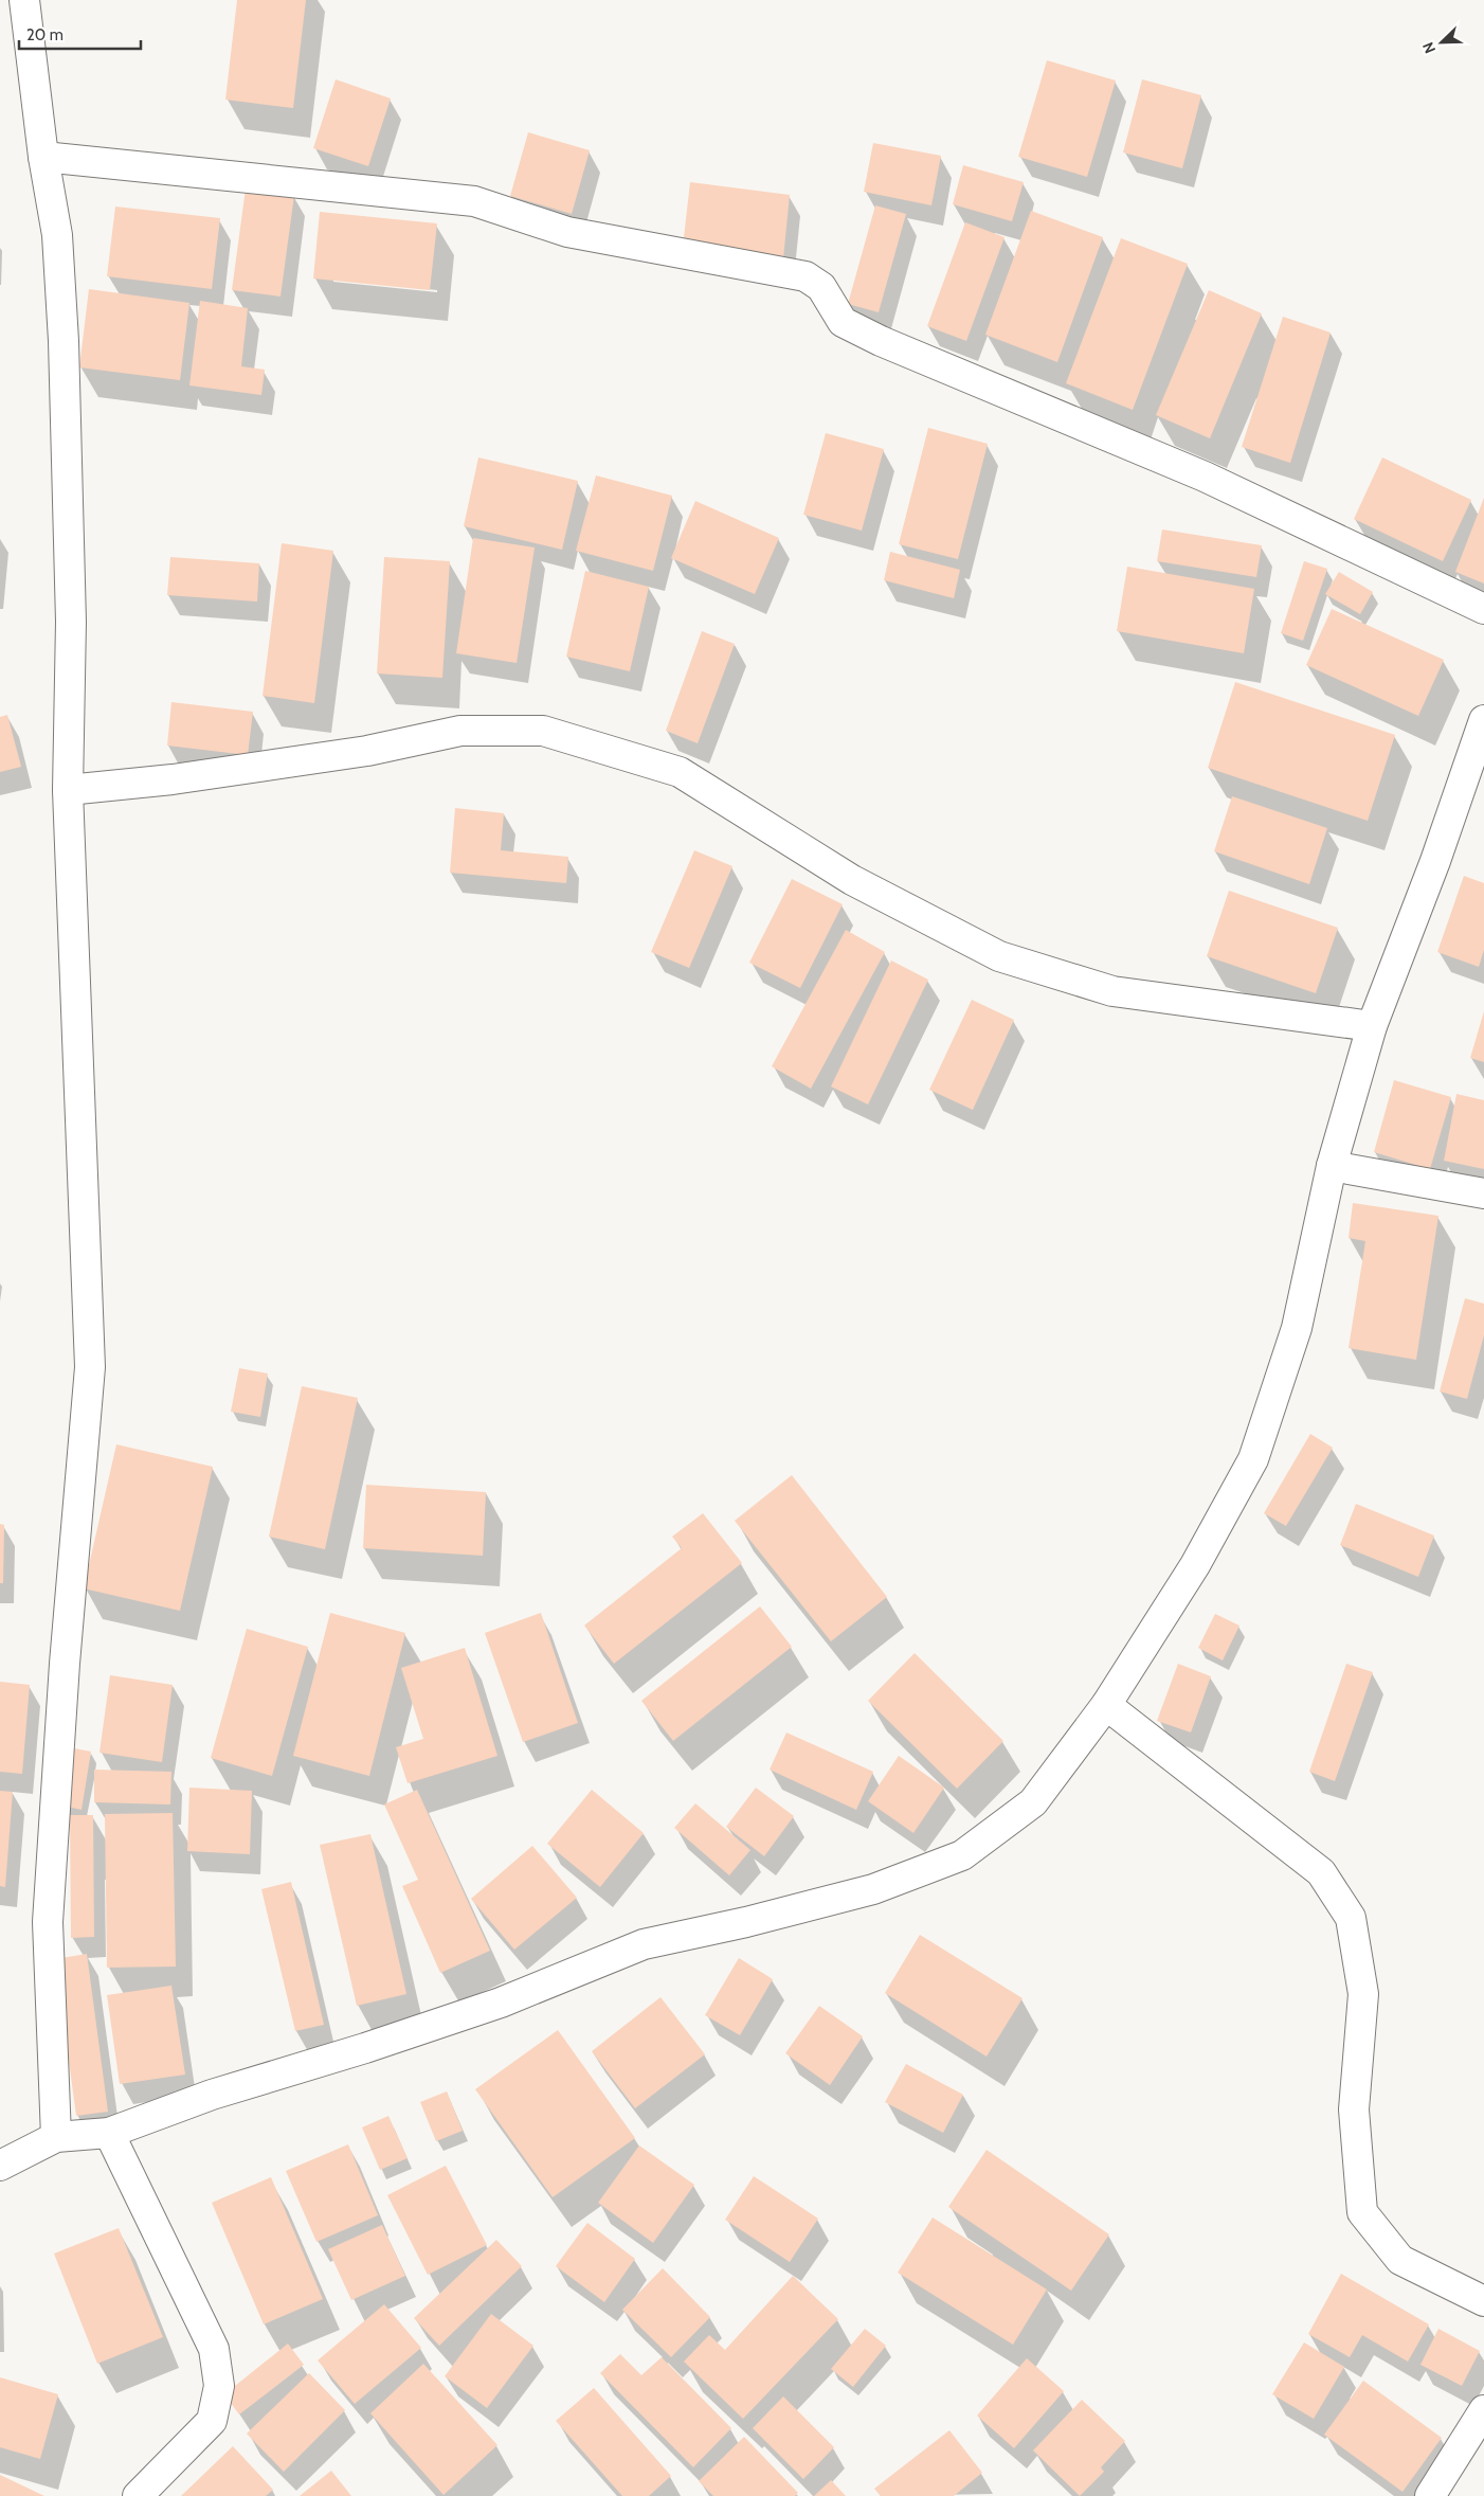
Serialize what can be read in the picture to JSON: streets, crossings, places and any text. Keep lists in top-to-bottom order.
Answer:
{
  "scale_bar": "20 m",
  "north": "bottom left"
}
